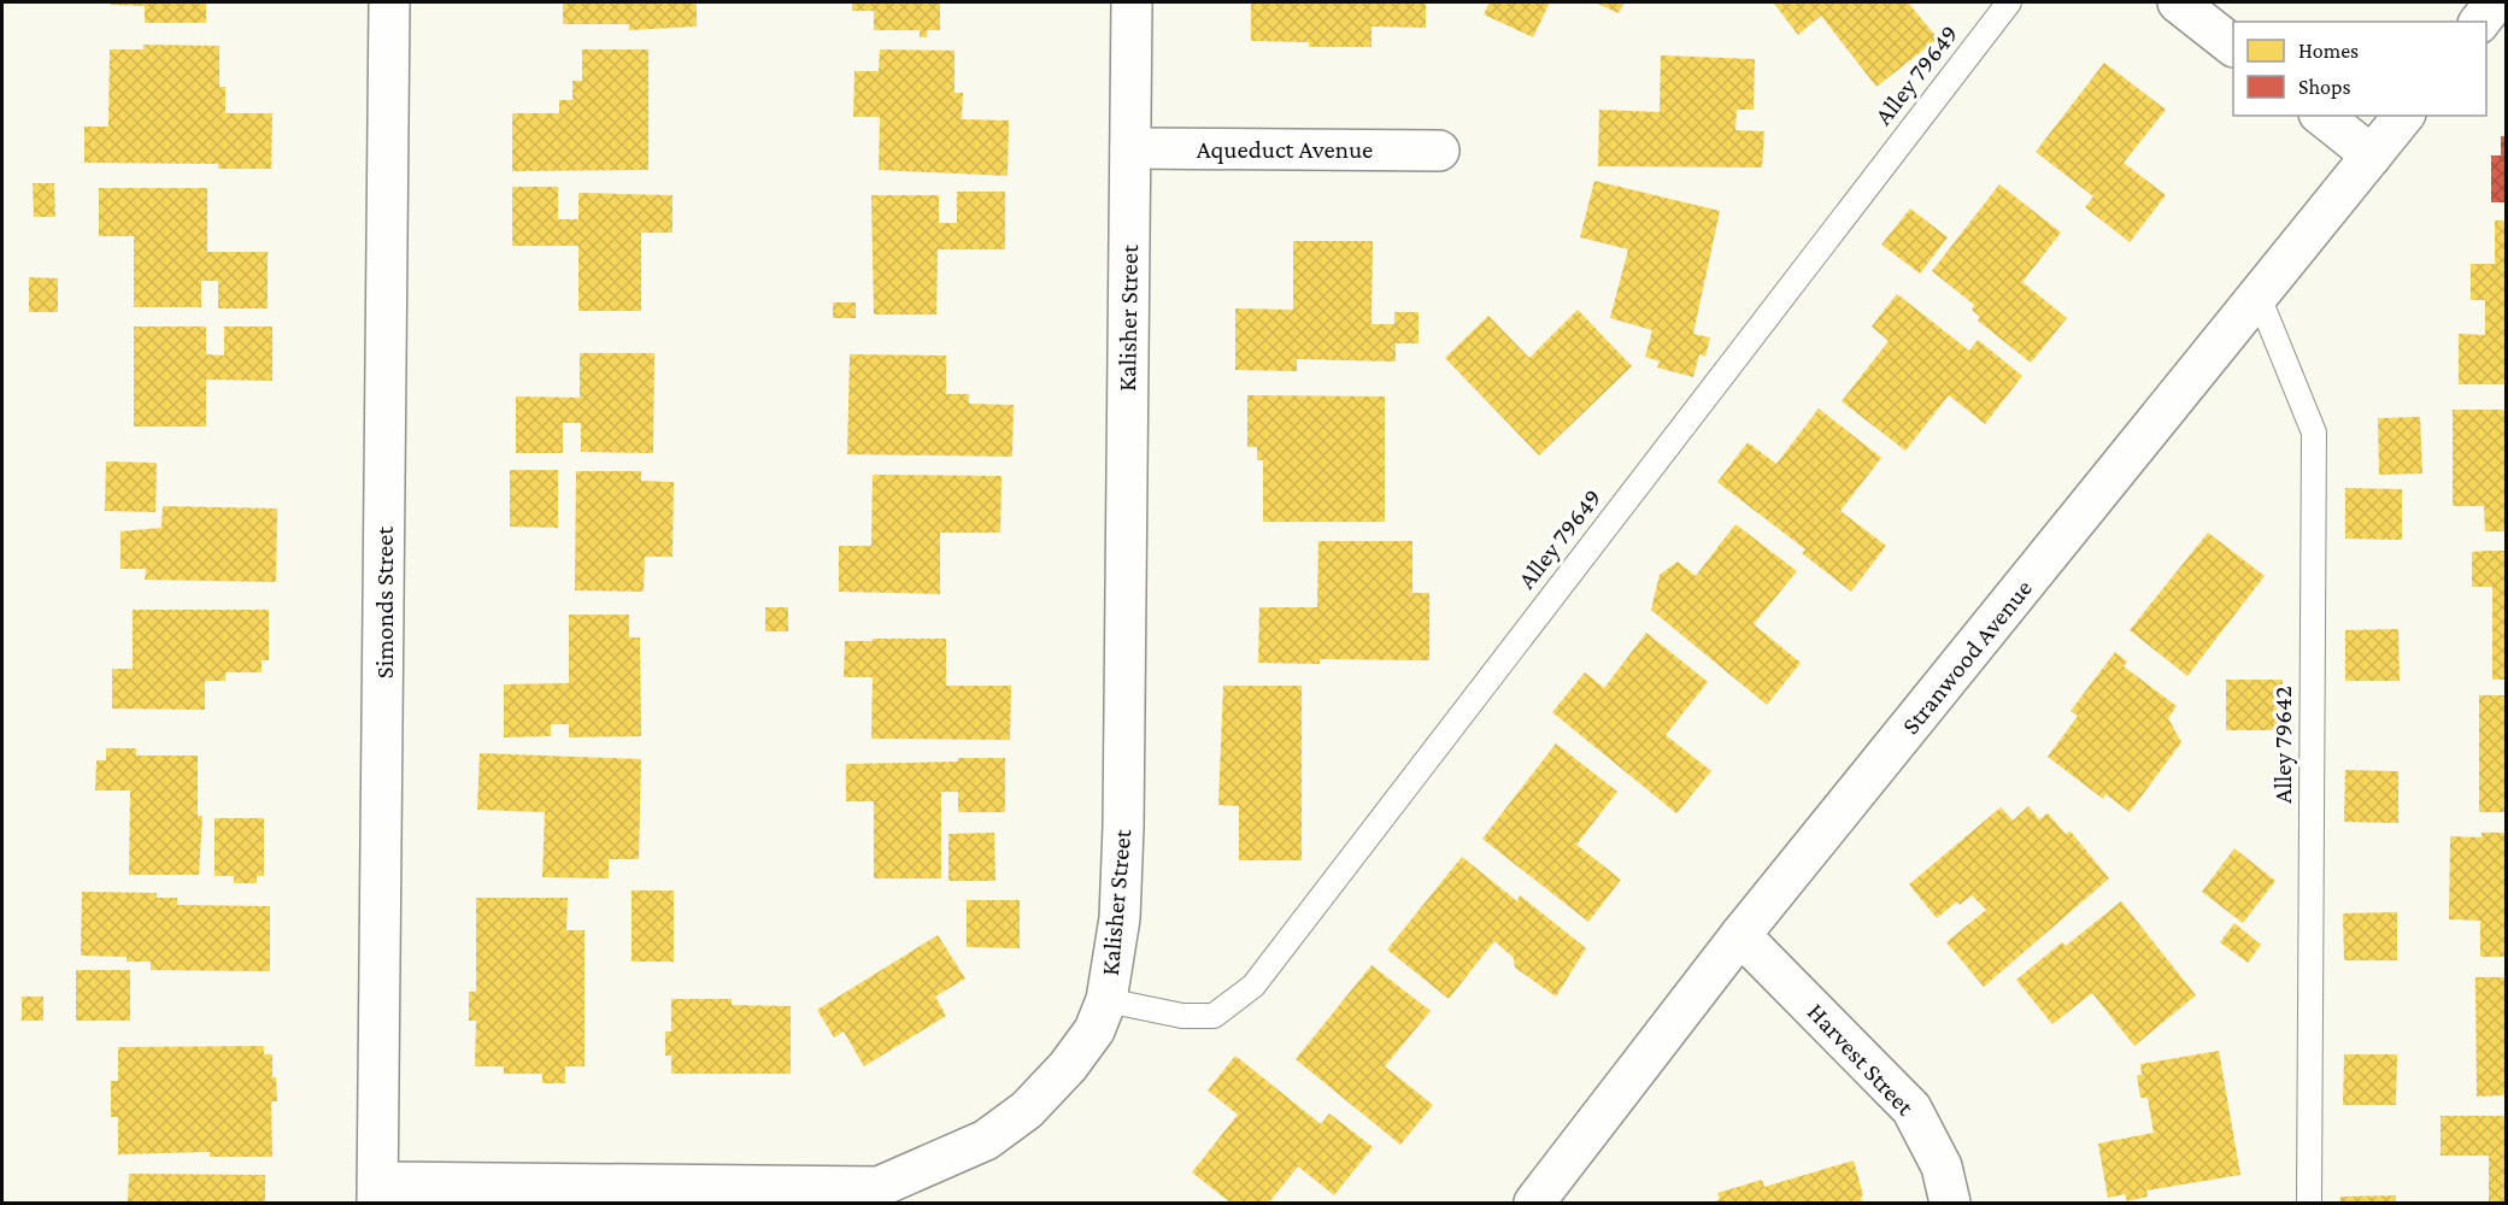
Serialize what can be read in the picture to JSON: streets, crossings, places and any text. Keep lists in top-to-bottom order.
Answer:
{
  "streets": {
    "street": [
      "Aqueduct Avenue",
      "Kalisher Street",
      "Simonds Street",
      "Stranwood Avenue",
      "Harvest Street"
    ],
    "lane": ["Alley 79649", "Alley 79642"]
  },
  "crossings": [
    ["Alley 79649", "Kalisher Street"],
    ["Aqueduct Avenue", "Kalisher Street"],
    ["Kalisher Street", "Simonds Street"],
    ["Stranwood Avenue", "Alley 79642"],
    ["Stranwood Avenue", "Harvest Street"]
  ],
  "legend": ["Homes", "Shops"]
}
